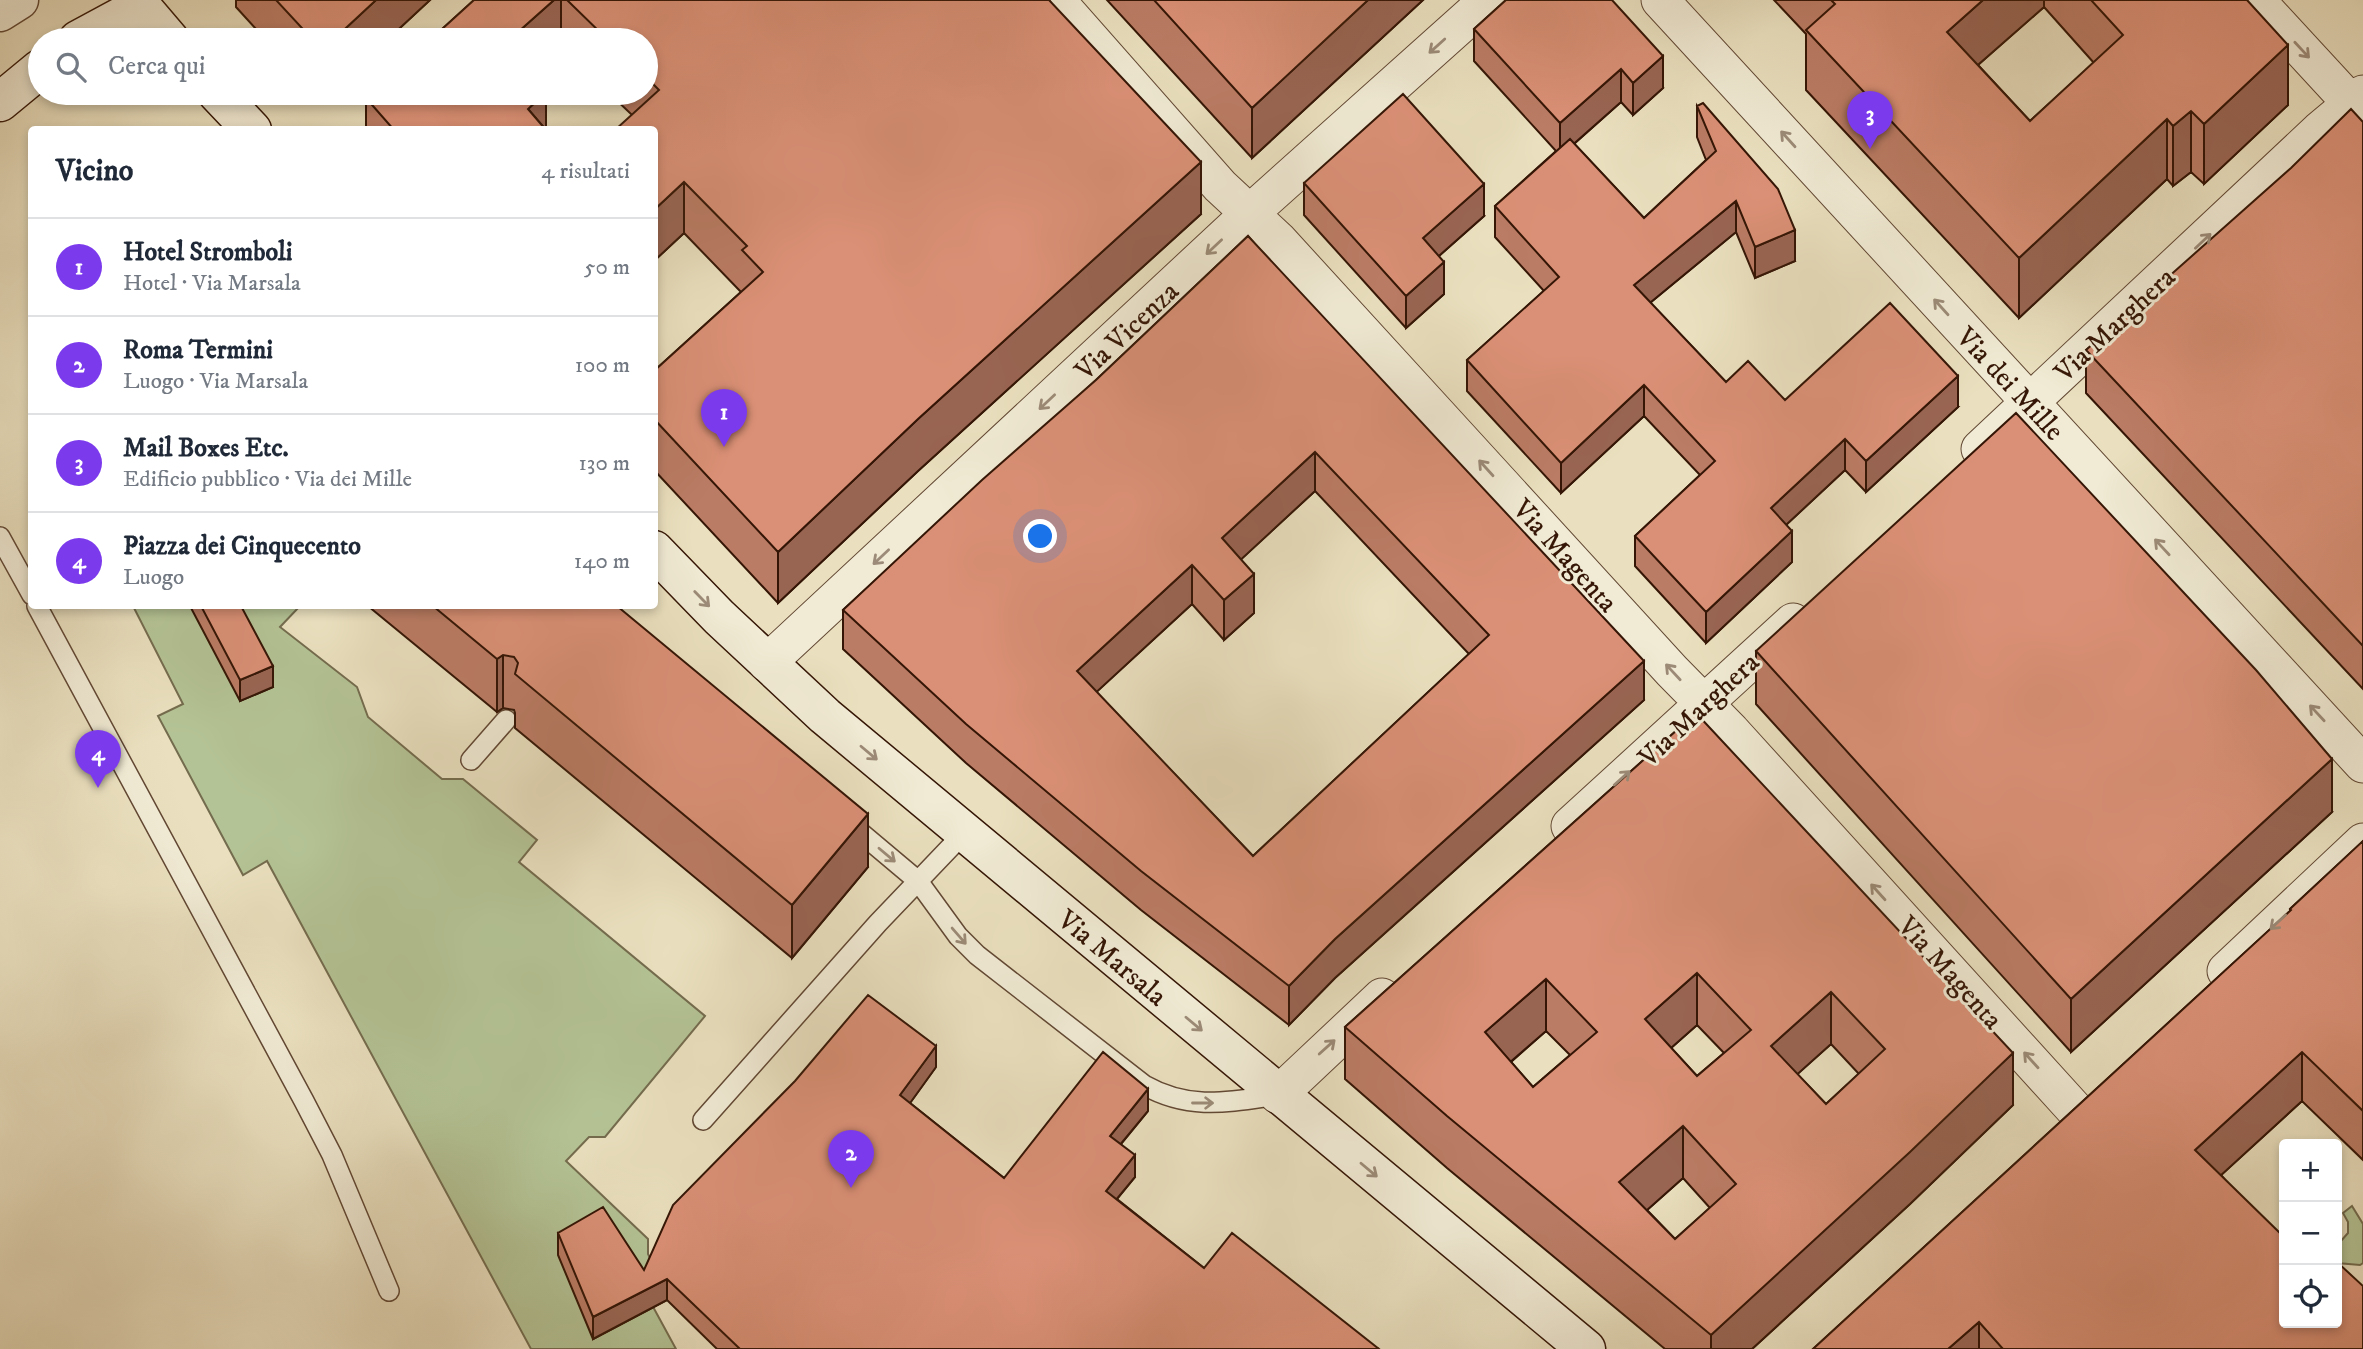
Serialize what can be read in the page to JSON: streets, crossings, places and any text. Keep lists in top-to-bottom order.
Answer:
{
  "streets": {
    "main road": ["Via Marsala"],
    "street": [
      "Via Marghera",
      "Via Vicenza",
      "Via dei Mille",
      "Via Magenta"
    ]
  },
  "crossings": [
    ["Via Marghera", "Via dei Mille"],
    ["Via Marghera", "Via Magenta"],
    ["Via Vicenza", "Via Magenta"],
    ["Via Vicenza", "Via Marsala"]
  ],
  "one_way": [
    "Via Marghera",
    "Via Vicenza",
    "Via dei Mille",
    "Via Magenta",
    "Via Marsala"
  ],
  "page": {
    "search": "Cerca qui",
    "pins": [
      "3",
      "1",
      "4",
      "2"
    ],
    "heading": ["Vicino", "4 risultati"],
    "list": [
      {
        "mark": "1",
        "name": "Hotel Stromboli",
        "note": "Hotel · Via Marsala",
        "value": "50 m"
      },
      {
        "mark": "2",
        "name": "Roma Termini",
        "note": "Luogo · Via Marsala",
        "value": "100 m"
      },
      {
        "mark": "3",
        "name": "Mail Boxes Etc.",
        "note": "Edificio pubblico · Via dei Mille",
        "value": "130 m"
      },
      {
        "mark": "4",
        "name": "Piazza dei Cinquecento",
        "note": "Luogo",
        "value": "140 m"
      }
    ],
    "map_buttons": ["+", "−"]
  }
}
